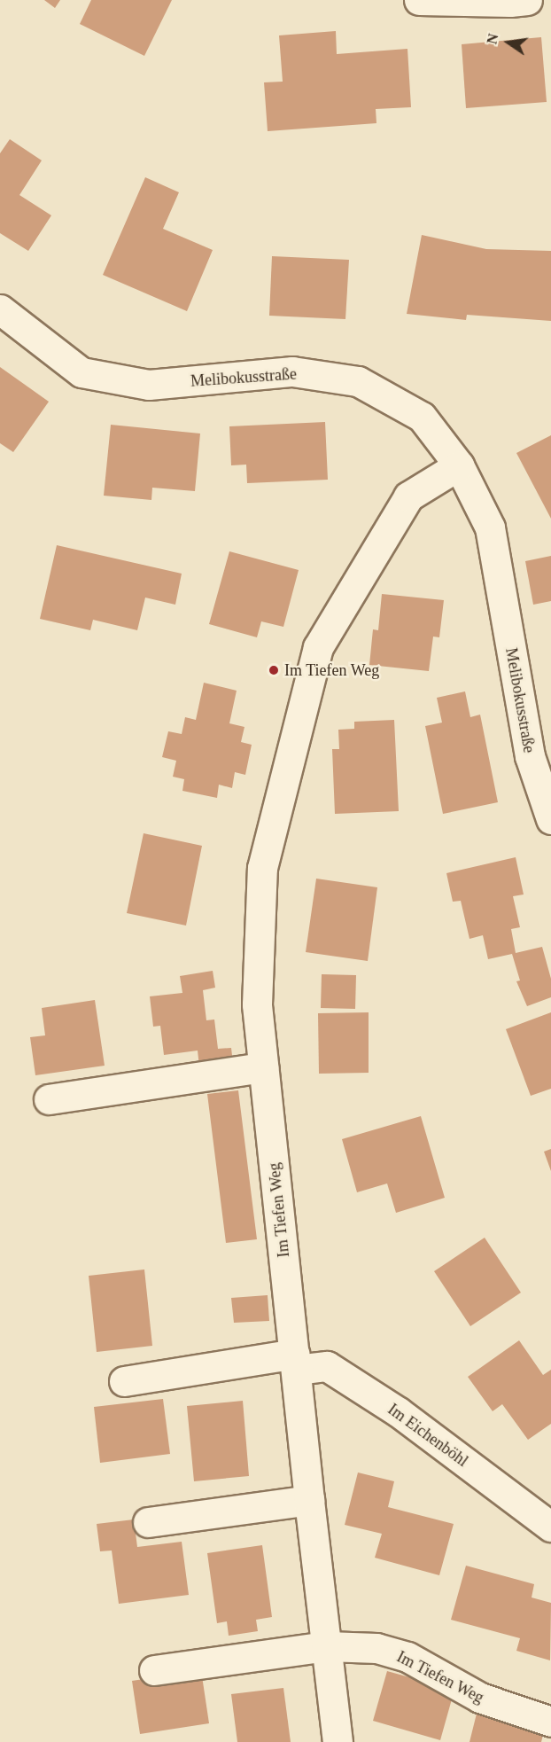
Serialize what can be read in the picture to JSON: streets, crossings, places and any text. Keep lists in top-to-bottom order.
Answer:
{
  "streets": {
    "street": ["Melibokusstraße", "Im Tiefen Weg", "Im Eichenböhl"]
  },
  "crossings": [
    ["Melibokusstraße", "Im Tiefen Weg"],
    ["Im Tiefen Weg", "Im Eichenböhl"]
  ],
  "places": ["Im Tiefen Weg"],
  "north": "left"
}
